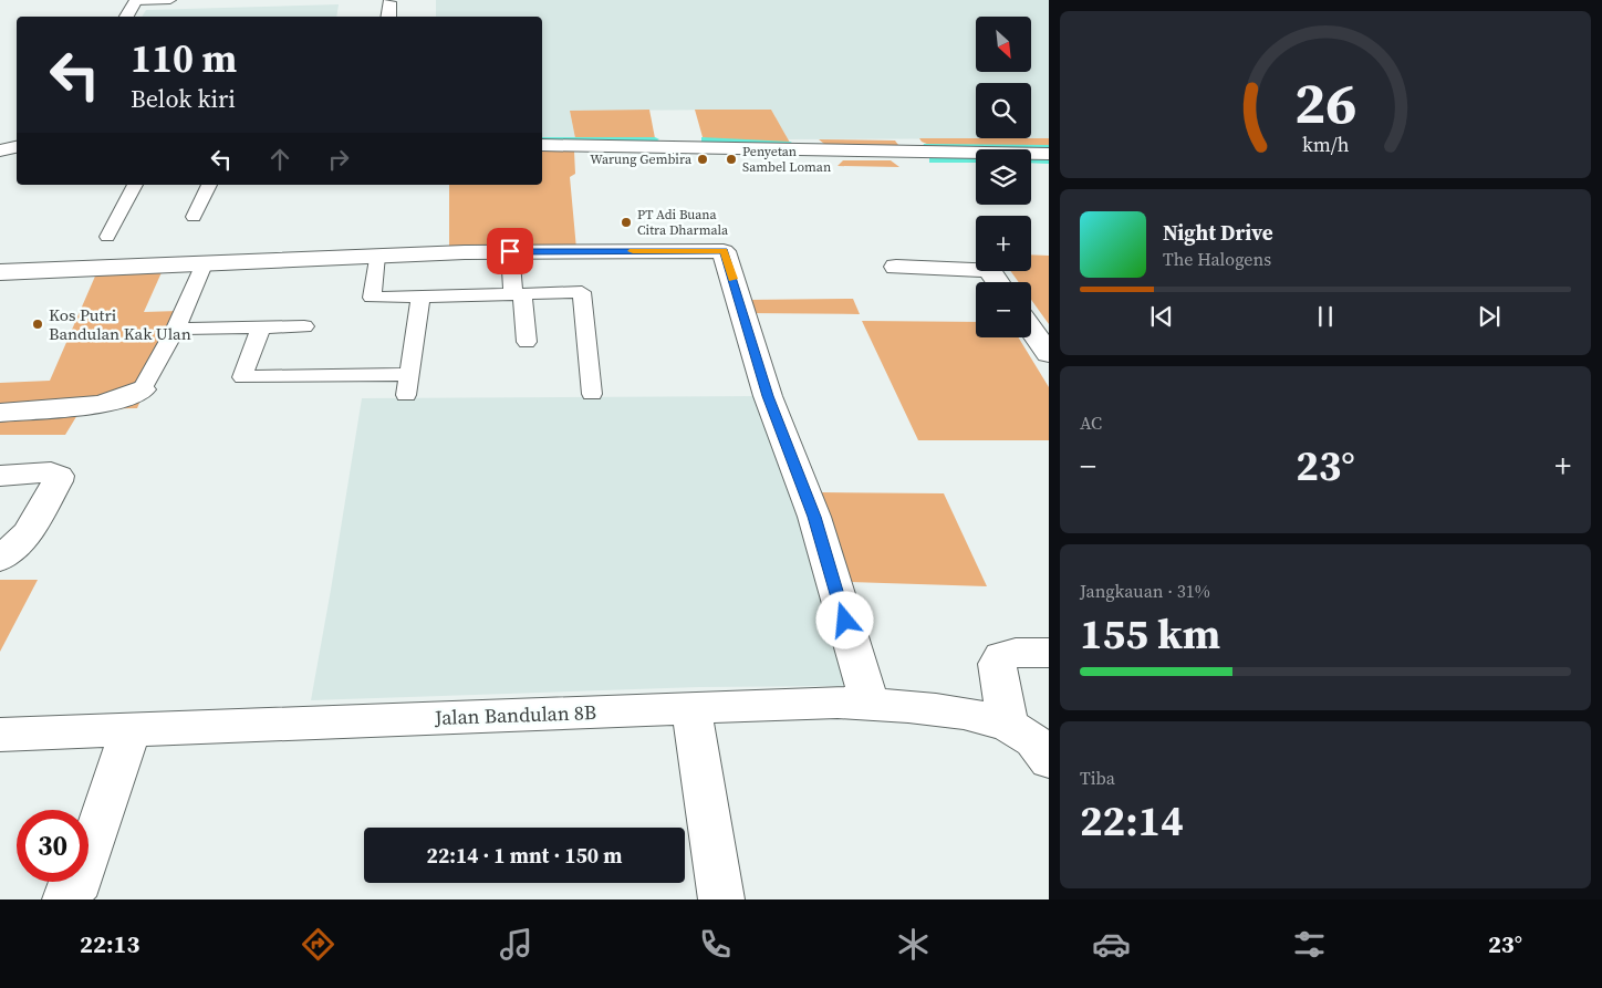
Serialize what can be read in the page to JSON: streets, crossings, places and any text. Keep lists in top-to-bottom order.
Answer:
{
  "streets": {
    "street": ["Jalan Bandulan 8B"]
  },
  "places": [
    "Warung Gembira",
    "Penyetan Sambel Loman",
    "PT Adi Buana Citra Dharmala",
    "Kos Putri Bandulan Kak Ulan"
  ],
  "north": "bottom right",
  "page": {
    "map_buttons": ["+", "−"],
    "turn": ["110 m", "Belok kiri"],
    "song": ["Night Drive", "The Halogens"],
    "tile": [
      "AC",
      ["Jangkauan · 31%", "155 km"],
      ["Tiba", "22:14"]
    ],
    "heat": ["−", "23°", "+"],
    "limit": "30",
    "trip": "22:14 · 1 mnt · 150 m",
    "tabs": ["22:13", "23°"],
    "gauge": ["26", "km/h"]
  }
}
